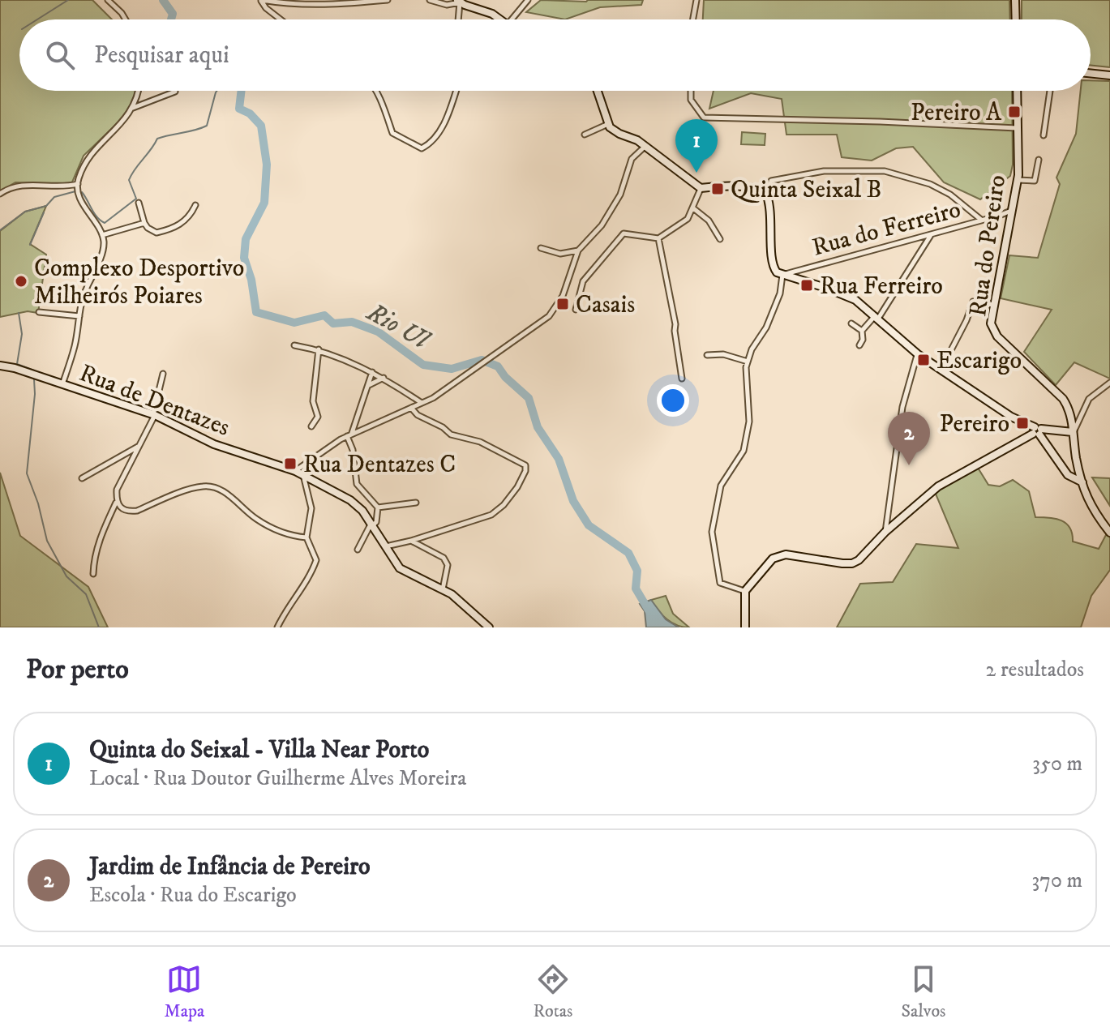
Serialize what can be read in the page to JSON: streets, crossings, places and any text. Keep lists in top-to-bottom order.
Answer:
{
  "streets": {
    "street": ["Rua do Ferreiro", "Rua do Pereiro", "Rua de Dentazes"]
  },
  "crossings": [
    ["Rua do Ferreiro", "Rua do Pereiro"]
  ],
  "water": ["Rio Ul"],
  "places": {
    "transit": [
      "Pereiro A",
      "Quinta Seixal B",
      "Rua Ferreiro",
      "Casais",
      "Escarigo",
      "Pereiro",
      "Rua Dentazes C"
    ],
    "other": ["Complexo Desportivo Milheirós Poiares"]
  },
  "page": {
    "search": "Pesquisar aqui",
    "pins": ["1", "2"],
    "heading": ["Por perto", "2 resultados"],
    "list": [
      {
        "mark": "1",
        "name": "Quinta do Seixal - Villa Near Porto",
        "note": "Local · Rua Doutor Guilherme Alves Moreira",
        "value": "350 m"
      },
      {
        "mark": "2",
        "name": "Jardim de Infância de Pereiro",
        "note": "Escola · Rua do Escarigo",
        "value": "370 m"
      }
    ],
    "nav": ["Mapa", "Rotas", "Salvos"]
  }
}
